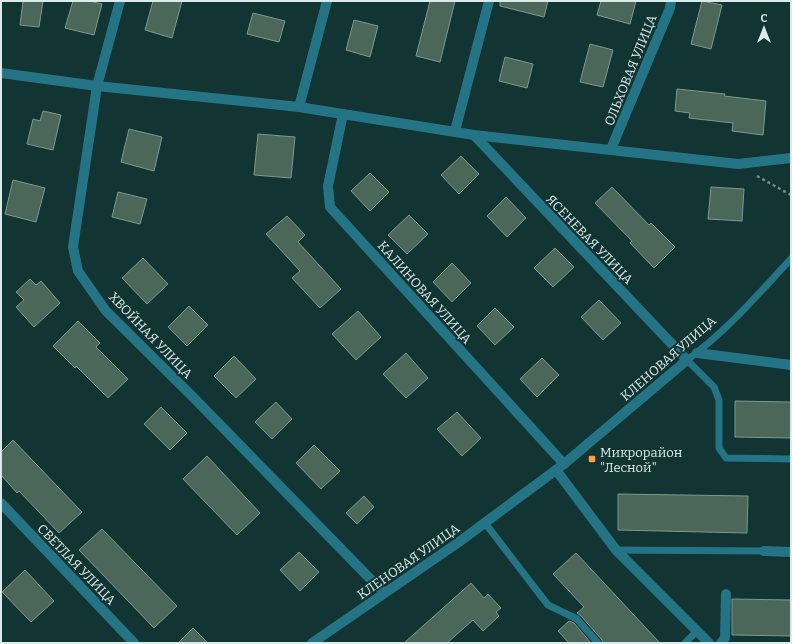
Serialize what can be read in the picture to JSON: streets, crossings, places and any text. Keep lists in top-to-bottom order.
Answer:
{
  "streets": {
    "street": [
      "ОЛЬХОВАЯ УЛИЦА",
      "ЯСЕНЕВАЯ УЛИЦА",
      "КАЛИНОВАЯ УЛИЦА",
      "ХВОЙНАЯ УЛИЦА",
      "КЛЕНОВАЯ УЛИЦА",
      "СВЕТЛАЯ УЛИЦА"
    ]
  },
  "crossings": [
    ["ЯСЕНЕВАЯ УЛИЦА", "КЛЕНОВАЯ УЛИЦА"],
    ["КАЛИНОВАЯ УЛИЦА", "КЛЕНОВАЯ УЛИЦА"],
    ["ХВОЙНАЯ УЛИЦА", "КЛЕНОВАЯ УЛИЦА"]
  ],
  "places": {
    "transit": ["Микрорайон \"Лесной\""]
  },
  "north": "top"
}
